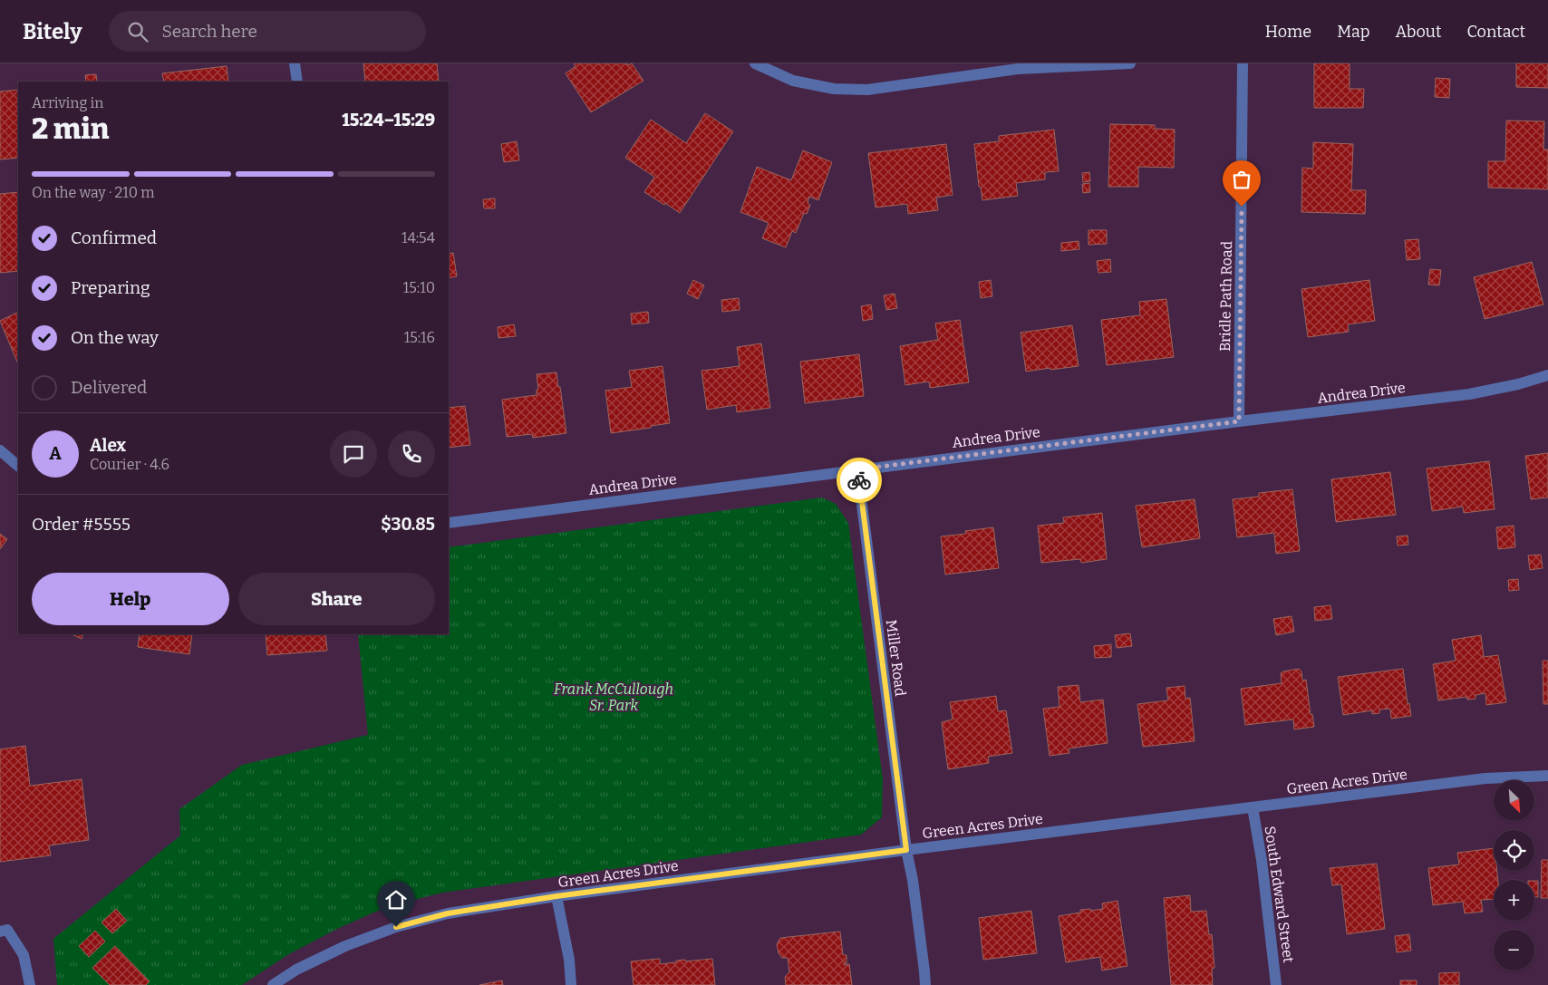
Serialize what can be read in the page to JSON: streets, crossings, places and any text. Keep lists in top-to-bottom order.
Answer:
{
  "streets": {
    "street": [
      "Bridle Path Road",
      "Andrea Drive",
      "Miller Road",
      "Green Acres Drive",
      "South Edward Street"
    ]
  },
  "crossings": [
    ["Bridle Path Road", "Andrea Drive"],
    ["Andrea Drive", "Miller Road"],
    ["Miller Road", "Green Acres Drive"],
    ["Green Acres Drive", "South Edward Street"]
  ],
  "parks": ["Frank McCullough Sr. Park"],
  "north": "bottom right",
  "page": {
    "header": "Bitely",
    "search": "Search here",
    "nav": [
      "Home",
      "Map",
      "About",
      "Contact"
    ],
    "heading": ["2 min", "Arriving in", "15:24–15:29"],
    "panel": [
      "Alex",
      "Courier · 4.6",
      "Order #5555",
      "$30.85"
    ],
    "bar": "On the way · 210 m",
    "list": [
      ["Confirmed", "14:54"],
      ["Preparing", "15:10"],
      ["On the way", "15:16"],
      "Delivered"
    ],
    "round": "A",
    "buttons": ["Help", "Share"],
    "map_buttons": ["+", "−"]
  }
}
